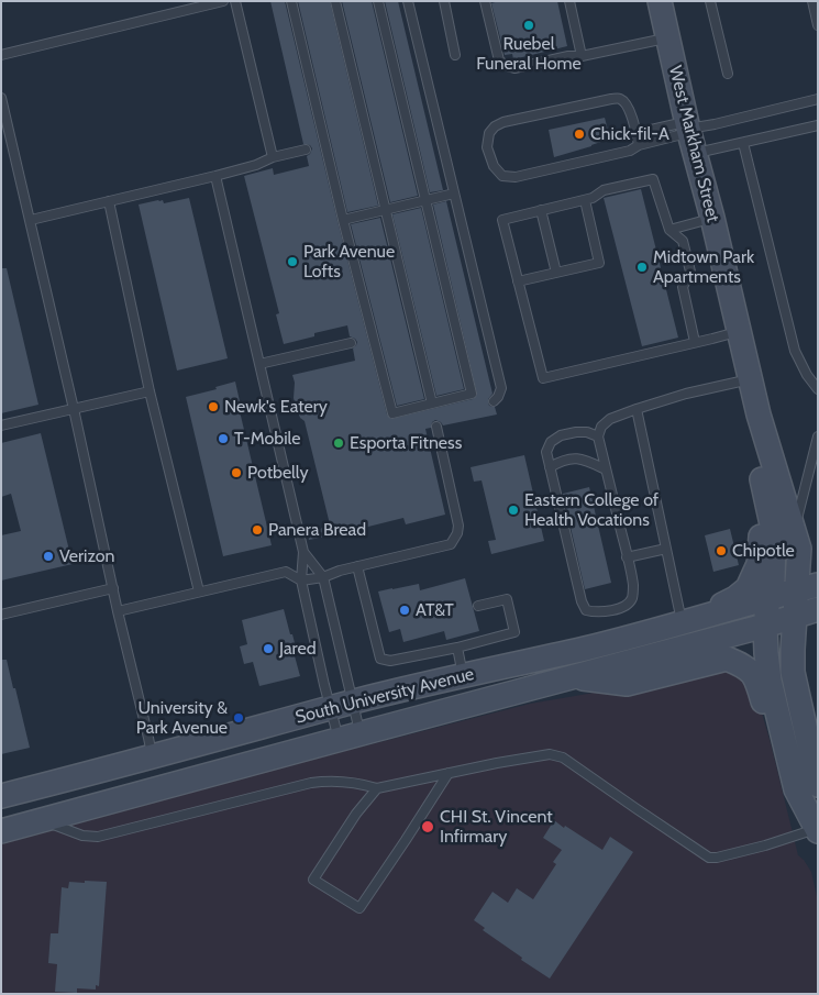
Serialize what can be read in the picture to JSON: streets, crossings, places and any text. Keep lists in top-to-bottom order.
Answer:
{
  "streets": {
    "main road": ["West Markham Street", "South University Avenue"]
  },
  "crossings": [
    ["West Markham Street", "South University Avenue"]
  ],
  "places": [
    "Ruebel Funeral Home",
    "Chick-fil-A",
    "Park Avenue Lofts",
    "Midtown Park Apartments",
    "Newk's Eatery",
    "T-Mobile",
    "Esporta Fitness",
    "Potbelly",
    "Eastern College of Health Vocations",
    "Panera Bread",
    "Chipotle",
    "Verizon",
    "AT&T",
    "Jared",
    "University & Park Avenue",
    "CHI St. Vincent Infirmary"
  ]
}
